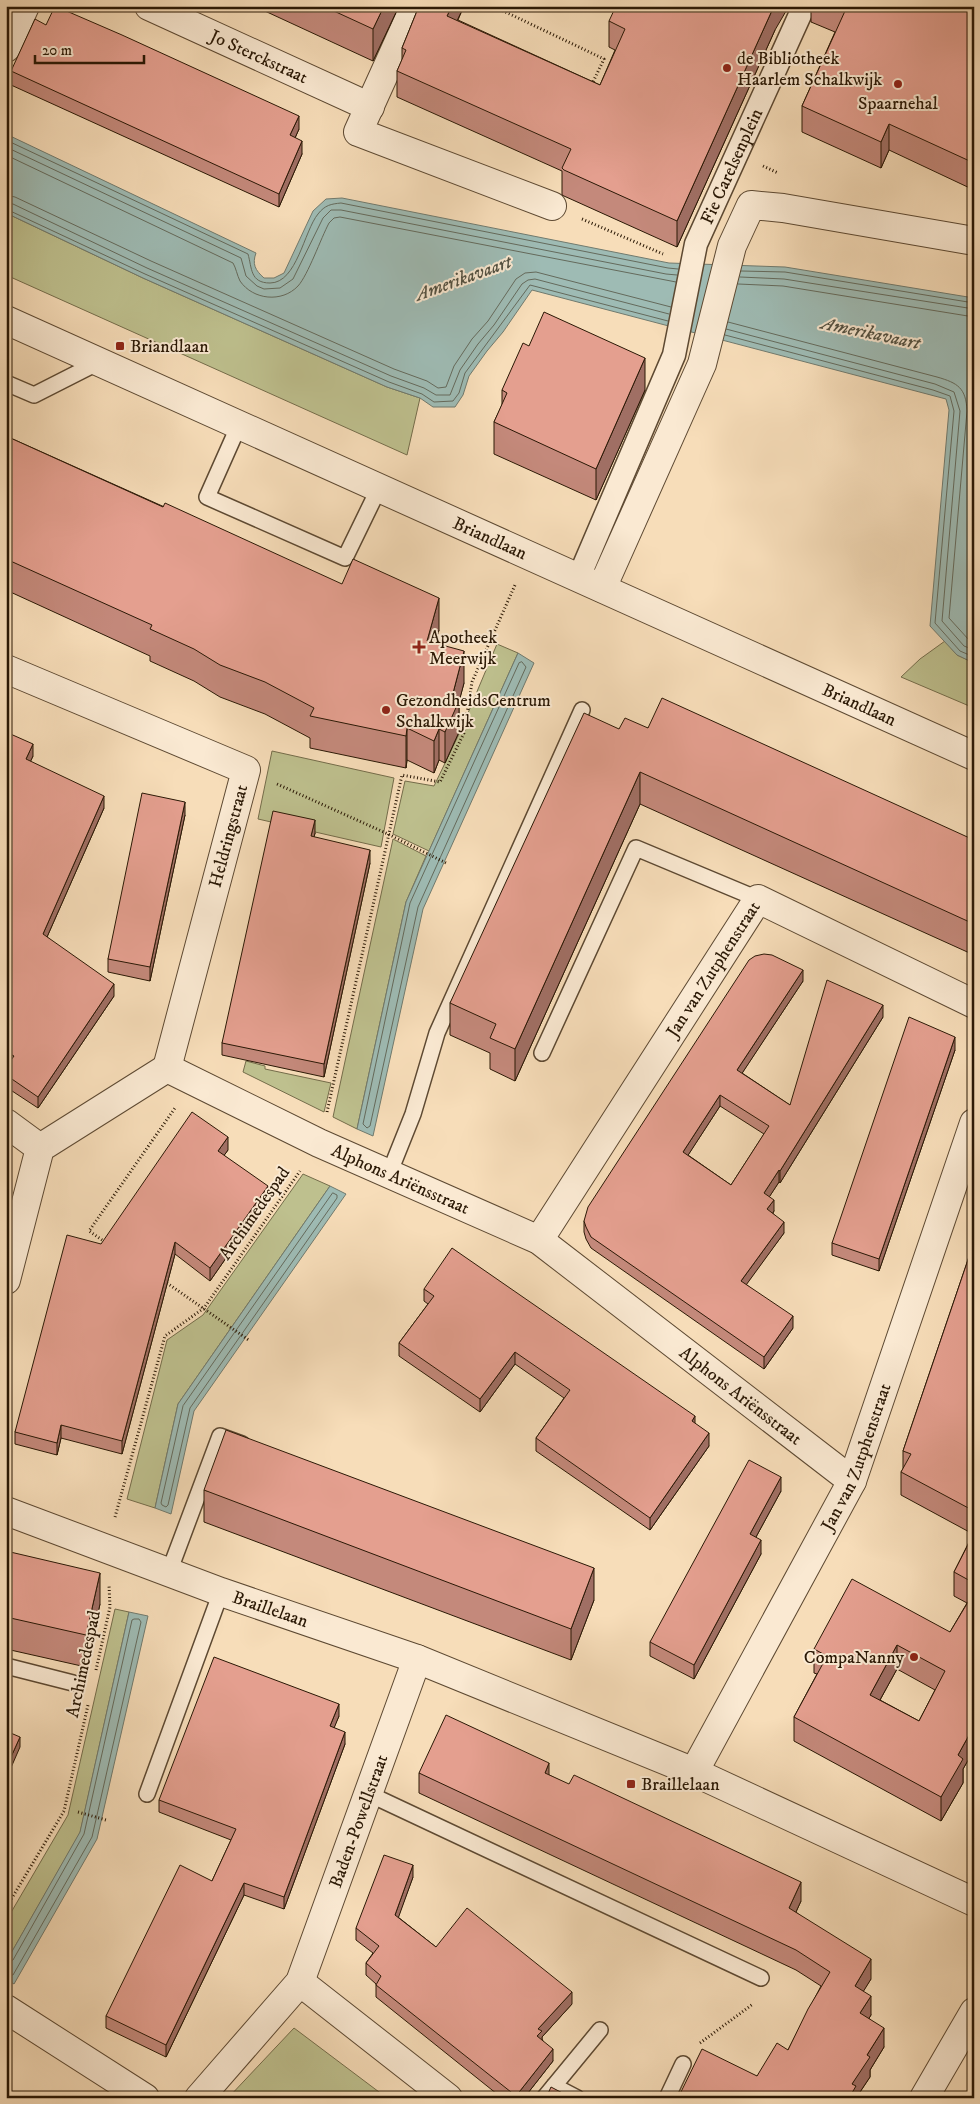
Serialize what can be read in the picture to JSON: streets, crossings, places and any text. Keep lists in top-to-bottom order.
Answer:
{
  "streets": {
    "street": [
      "Jo Sterckstraat",
      "Fie Carelsenplein",
      "Briandlaan",
      "Heldringstraat",
      "Jan van Zutphenstraat",
      "Alphons Ariënsstraat",
      "Braillelaan",
      "Baden-Powellstraat"
    ],
    "path": ["Archimedespad"]
  },
  "crossings": [
    ["Fie Carelsenplein", "Briandlaan"],
    ["Briandlaan", "Archimedespad"],
    ["Heldringstraat", "Alphons Ariënsstraat"],
    ["Jan van Zutphenstraat", "Alphons Ariënsstraat"],
    ["Jan van Zutphenstraat", "Braillelaan"],
    ["Alphons Ariënsstraat", "Archimedespad"],
    ["Archimedespad", "Braillelaan"],
    ["Braillelaan", "Baden-Powellstraat"]
  ],
  "water": ["Amerikavaart"],
  "places": {
    "other": [
      "de Bibliotheek Haarlem Schalkwijk",
      "Spaarnehal",
      "GezondheidsCentrum Schalkwijk",
      "CompaNanny"
    ],
    "transit": ["Briandlaan", "Braillelaan"],
    "health": ["Apotheek Meerwijk"]
  },
  "scale_bar": "20 m"
}
